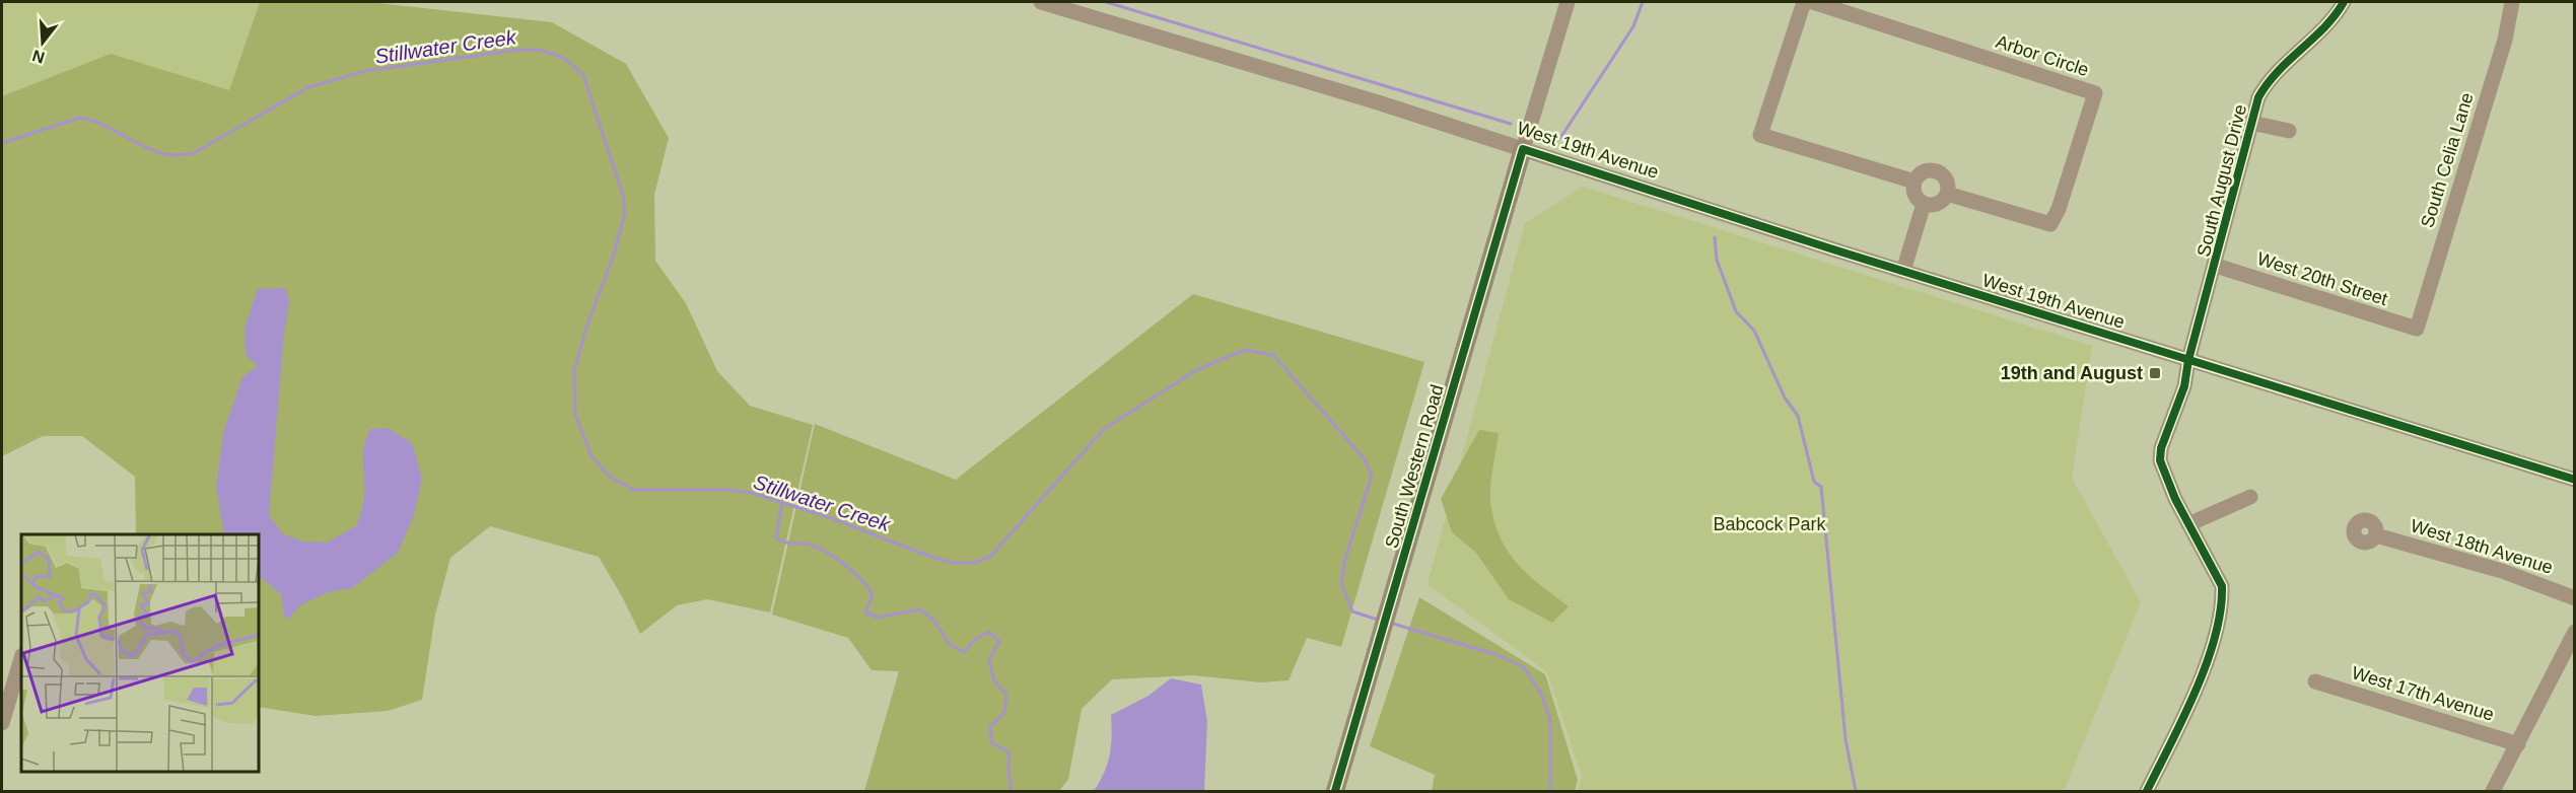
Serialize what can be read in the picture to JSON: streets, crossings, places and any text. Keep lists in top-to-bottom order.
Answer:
{
  "streets": {
    "main road": ["South Western Road"],
    "street": [
      "Arbor Circle",
      "West 19th Avenue",
      "South Celia Lane",
      "South August Drive",
      "West 20th Street",
      "West 18th Avenue",
      "West 17th Avenue"
    ]
  },
  "crossings": [
    ["West 19th Avenue", "South August Drive"],
    ["West 19th Avenue", "South Western Road"],
    ["South Celia Lane", "West 20th Street"],
    ["South August Drive", "West 20th Street"]
  ],
  "water": ["Stillwater Creek"],
  "parks": ["Babcock Park"],
  "places": {
    "transit": ["19th and August"]
  },
  "north": "bottom"
}
